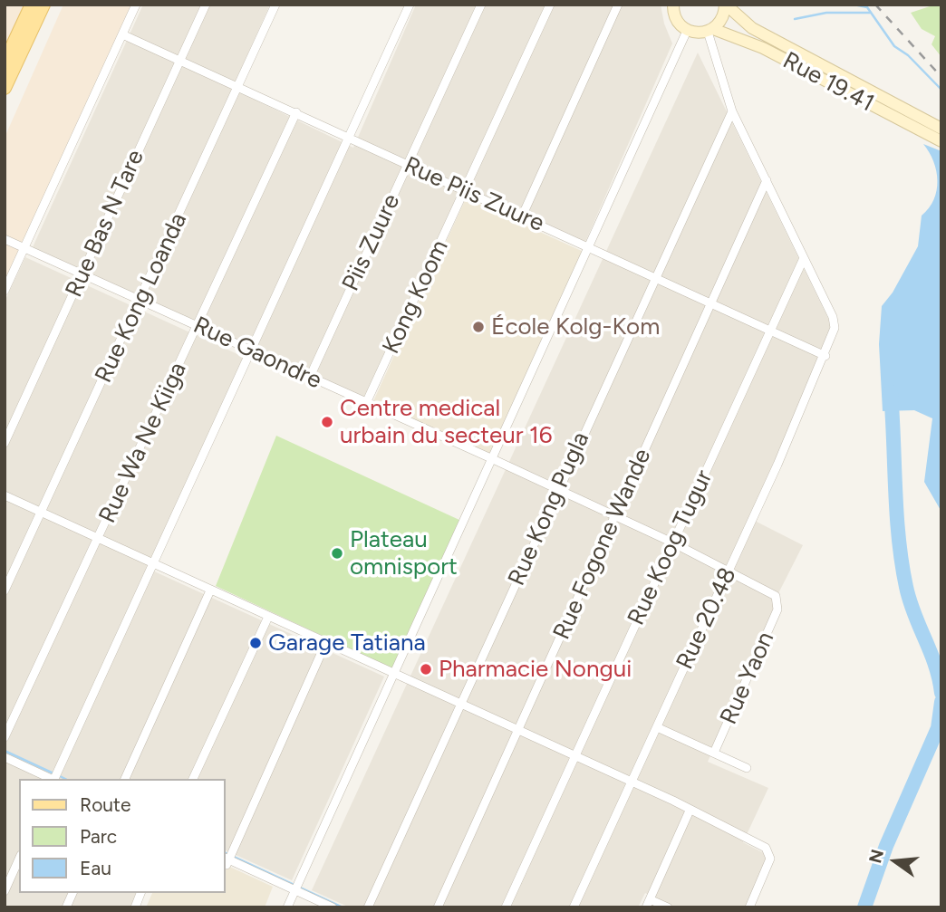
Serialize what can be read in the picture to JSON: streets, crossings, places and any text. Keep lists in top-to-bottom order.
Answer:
{
  "streets": {
    "main road": ["Rue 19.41"],
    "street": [
      "Rue Piis Zuure",
      "Rue Bas N Tare",
      "Piis Zuure",
      "Kong Koom",
      "Rue Kong Loanda",
      "Rue Gaondre",
      "Rue Wa Ne Kiiga",
      "Rue Kong Pugla",
      "Rue Fogone Wande",
      "Rue Koog Tugur",
      "Rue 20.48",
      "Rue Yaon"
    ]
  },
  "crossings": [
    ["Rue Piis Zuure", "Rue Bas N Tare"],
    ["Rue Piis Zuure", "Piis Zuure"],
    ["Rue Piis Zuure", "Kong Koom"],
    ["Rue Piis Zuure", "Rue Kong Loanda"],
    ["Rue Piis Zuure", "Rue Wa Ne Kiiga"],
    ["Rue Piis Zuure", "Rue Kong Pugla"],
    ["Rue Piis Zuure", "Rue Fogone Wande"],
    ["Rue Piis Zuure", "Rue Koog Tugur"],
    ["Rue Piis Zuure", "Rue 20.48"],
    ["Rue Bas N Tare", "Rue Gaondre"],
    ["Piis Zuure", "Rue Gaondre"],
    ["Kong Koom", "Rue Gaondre"],
    ["Rue Kong Loanda", "Rue Gaondre"],
    ["Rue Gaondre", "Rue Wa Ne Kiiga"],
    ["Rue Gaondre", "Rue Kong Pugla"],
    ["Rue Gaondre", "Rue Fogone Wande"],
    ["Rue Gaondre", "Rue Koog Tugur"],
    ["Rue Gaondre", "Rue 20.48"],
    ["Rue Gaondre", "Rue Yaon"],
    ["Rue Koog Tugur", "Rue 20.48"]
  ],
  "places": [
    "École Kolg-Kom",
    "Centre medical urbain du secteur 16",
    "Plateau omnisport",
    "Garage Tatiana",
    "Pharmacie Nongui"
  ],
  "legend": ["Route", "Parc", "Eau"],
  "north": "left"
}
